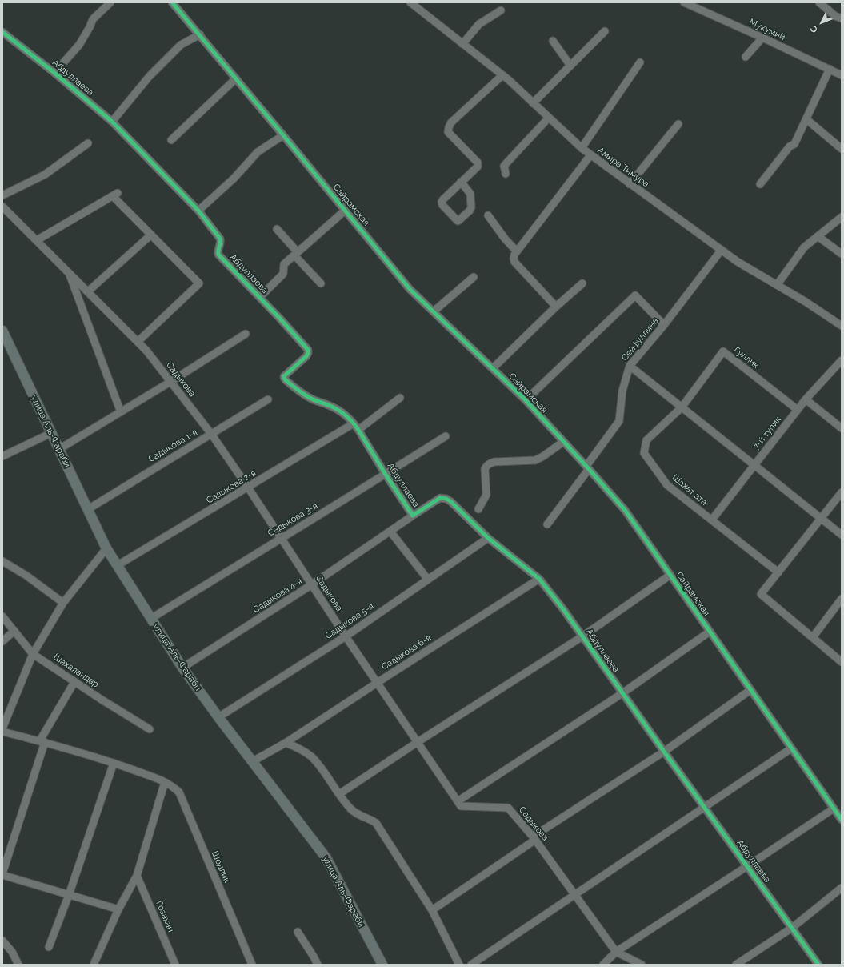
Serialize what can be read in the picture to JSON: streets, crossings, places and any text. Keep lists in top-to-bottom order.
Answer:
{
  "streets": {
    "main road": ["улица Аль-Фараби"],
    "street": [
      "Мукумий",
      "Абдуллаева",
      "Амира Тимура",
      "Сайрамская",
      "Сейфуллина",
      "Гуллик",
      "Садыкова",
      "7-й тупик",
      "Садыкова 1-я",
      "Садыкова 2-я",
      "Шахат ата",
      "Садыкова 3-я",
      "Садыкова 4-я",
      "Садыкова 5-я",
      "Садыкова 6-я",
      "Шахаландар",
      "Шодлик",
      "Гозахан"
    ]
  },
  "crossings": [
    ["Абдуллаева", "Садыкова 2-я"],
    ["Абдуллаева", "Садыкова 3-я"],
    ["Абдуллаева", "Садыкова 4-я"],
    ["Абдуллаева", "Садыкова 5-я"],
    ["Абдуллаева", "Садыкова 6-я"],
    ["Амира Тимура", "Сейфуллина"],
    ["Сайрамская", "Сейфуллина"],
    ["Гуллик", "7-й тупик"],
    ["Гуллик", "Шахат ата"],
    ["Садыкова", "Садыкова 1-я"],
    ["Садыкова", "Садыкова 2-я"],
    ["Садыкова", "Садыкова 3-я"],
    ["Садыкова", "Садыкова 4-я"],
    ["Садыкова", "Садыкова 5-я"],
    ["Садыкова", "Садыкова 6-я"],
    ["улица Аль-Фараби", "Садыкова 1-я"],
    ["улица Аль-Фараби", "Садыкова 2-я"],
    ["улица Аль-Фараби", "Садыкова 3-я"],
    ["улица Аль-Фараби", "Садыкова 4-я"],
    ["улица Аль-Фараби", "Садыкова 5-я"],
    ["улица Аль-Фараби", "Садыкова 6-я"],
    ["7-й тупик", "Шахат ата"]
  ],
  "north": "bottom left"
}
